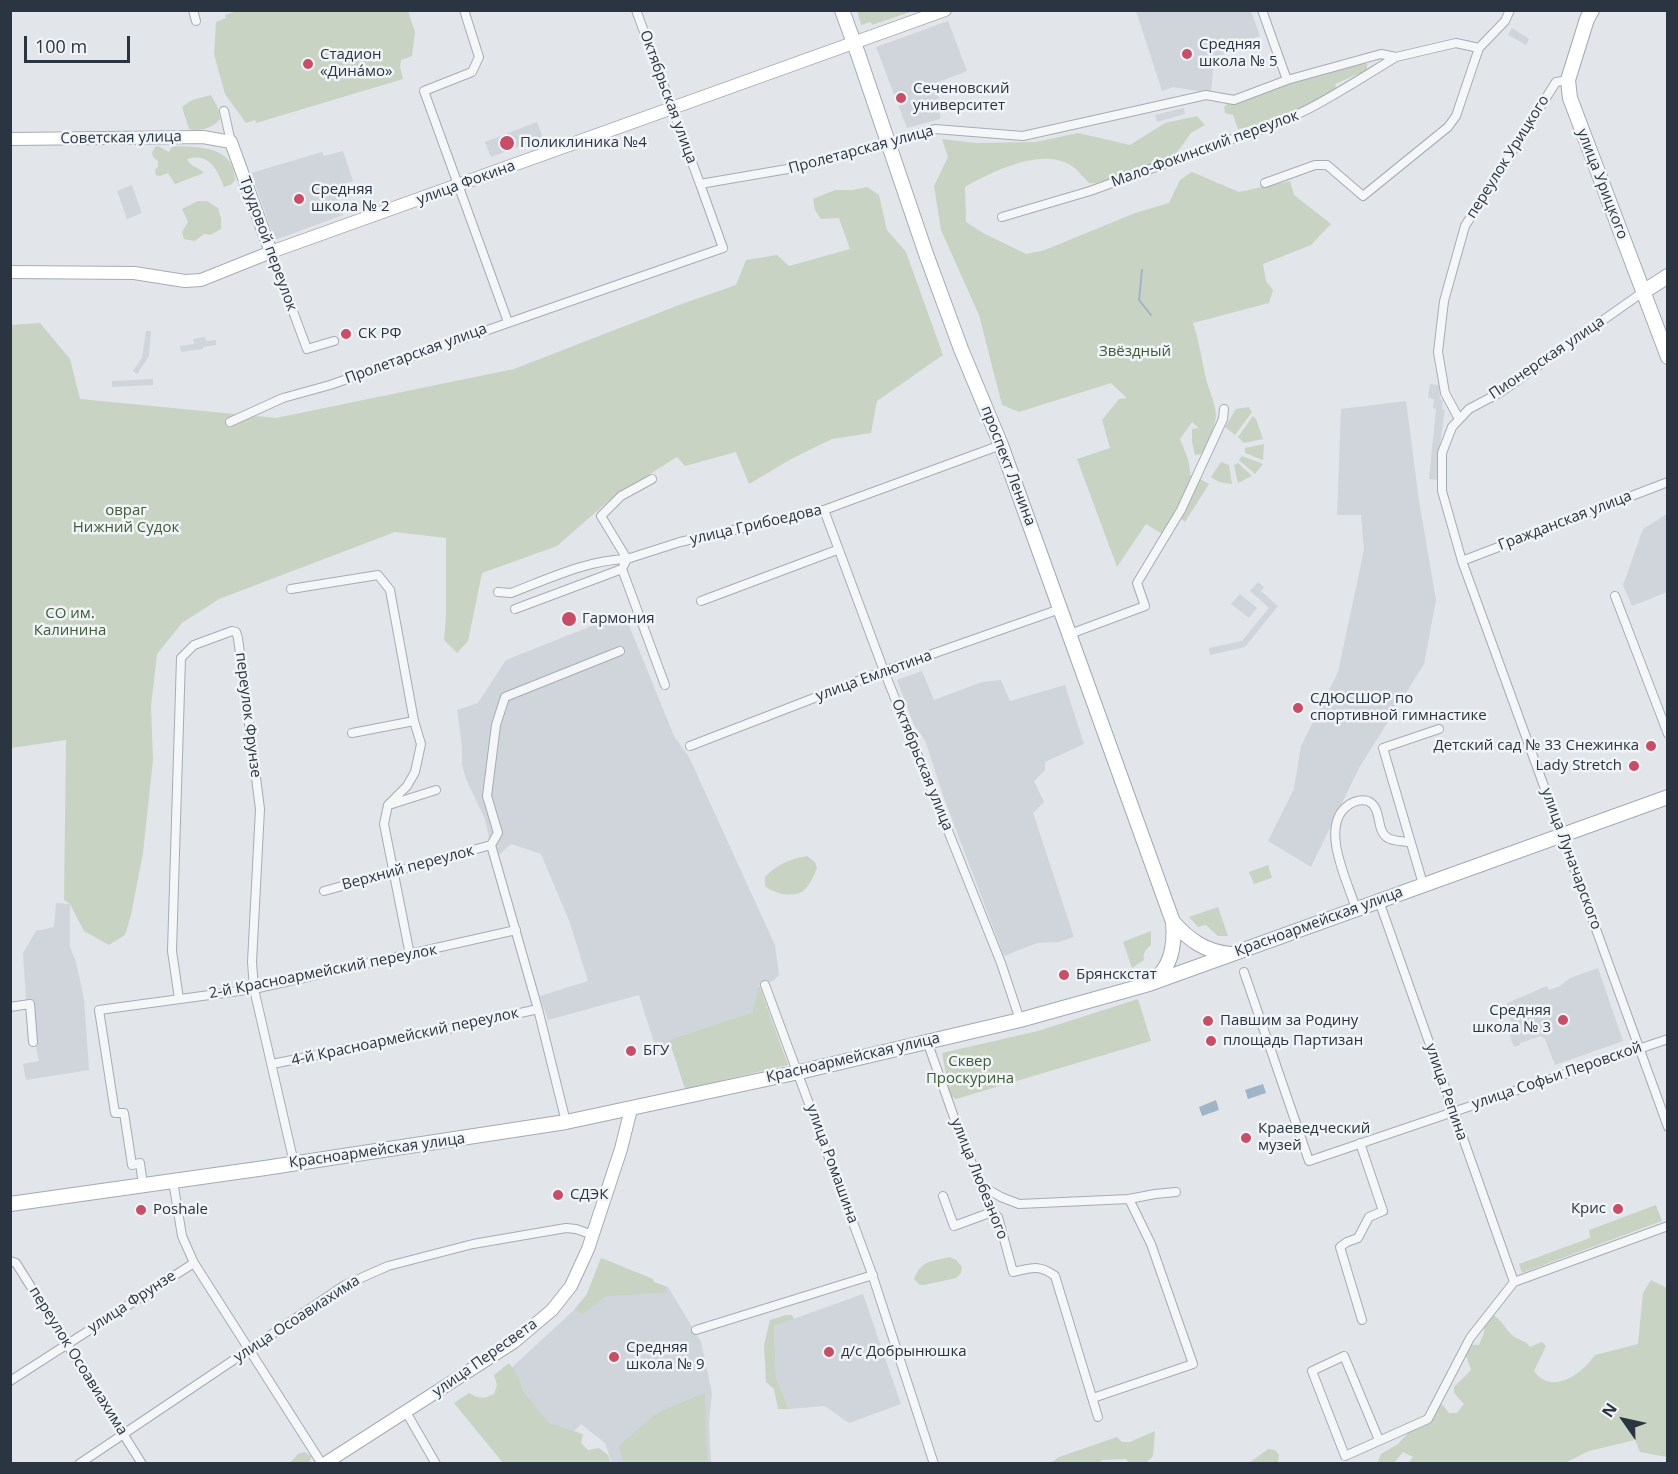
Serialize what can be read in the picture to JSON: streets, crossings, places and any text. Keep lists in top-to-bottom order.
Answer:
{
  "streets": {
    "main road": [
      "Советская улица",
      "улица Фокина",
      "улица Урицкого",
      "Трудовой переулок",
      "Пионерская улица",
      "проспект Ленина",
      "Красноармейская улица",
      "улица Пересвета"
    ],
    "street": [
      "Октябрьская улица",
      "Мало-Фокинский переулок",
      "Пролетарская улица",
      "переулок Урицкого",
      "Гражданская улица",
      "улица Грибоедова",
      "улица Емлютина",
      "переулок Фрунзе",
      "улица Луначарского",
      "Верхний переулок",
      "2-й Красноармейский переулок",
      "4-й Красноармейский переулок",
      "улица Софьи Перовской",
      "улица Репина",
      "улица Ромашина",
      "улица Любезного",
      "улица Фрунзе",
      "улица Осоавиахима",
      "переулок Осоавиахима"
    ]
  },
  "crossings": [
    ["Октябрьская улица", "Пролетарская улица"],
    ["Октябрьская улица", "улица Фокина"],
    ["Октябрьская улица", "улица Грибоедова"],
    ["Октябрьская улица", "улица Емлютина"],
    ["Октябрьская улица", "Красноармейская улица"],
    ["Советская улица", "Трудовой переулок"],
    ["Мало-Фокинский переулок", "Пролетарская улица"],
    ["Пролетарская улица", "проспект Ленина"],
    ["переулок Урицкого", "улица Урицкого"],
    ["переулок Урицкого", "Пионерская улица"],
    ["улица Фокина", "Трудовой переулок"],
    ["улица Фокина", "проспект Ленина"],
    ["улица Урицкого", "Пионерская улица"],
    ["Пионерская улица", "улица Луначарского"],
    ["проспект Ленина", "улица Грибоедова"],
    ["проспект Ленина", "улица Емлютина"],
    ["Гражданская улица", "улица Луначарского"],
    ["переулок Фрунзе", "Красноармейская улица"],
    ["переулок Фрунзе", "2-й Красноармейский переулок"],
    ["переулок Фрунзе", "4-й Красноармейский переулок"],
    ["улица Луначарского", "Красноармейская улица"],
    ["улица Луначарского", "улица Софьи Перовской"],
    ["Красноармейская улица", "2-й Красноармейский переулок"],
    ["Красноармейская улица", "улица Репина"],
    ["Красноармейская улица", "улица Ромашина"],
    ["Красноармейская улица", "улица Любезного"],
    ["Красноармейская улица", "улица Пересвета"],
    ["улица Софьи Перовской", "улица Репина"],
    ["улица Фрунзе", "переулок Осоавиахима"],
    ["улица Осоавиахима", "улица Пересвета"],
    ["улица Осоавиахима", "переулок Осоавиахима"]
  ],
  "parks": [
    "Звёздный",
    "овраг Нижний Судок",
    "СО им. Калинина",
    "Сквер Проскурина"
  ],
  "places": [
    "Средняя школа № 5",
    "Стадион «Дина́мо»",
    "Сеченовский университет",
    "Поликлиника №4",
    "Средняя школа № 2",
    "СК РФ",
    "Гармония",
    "СДЮСШОР по спортивной гимнастике",
    "Детский сад № 33 Снежинка",
    "Lady Stretch",
    "Брянскстат",
    "Средняя школа № 3",
    "Павшим за Родину",
    "площадь Партизан",
    "БГУ",
    "Краеведческий музей",
    "СДЭК",
    "Крис",
    "Poshale",
    "д/с Добрынюшка",
    "Средняя школа № 9"
  ],
  "scale_bar": "100 m",
  "north": "top left"
}
